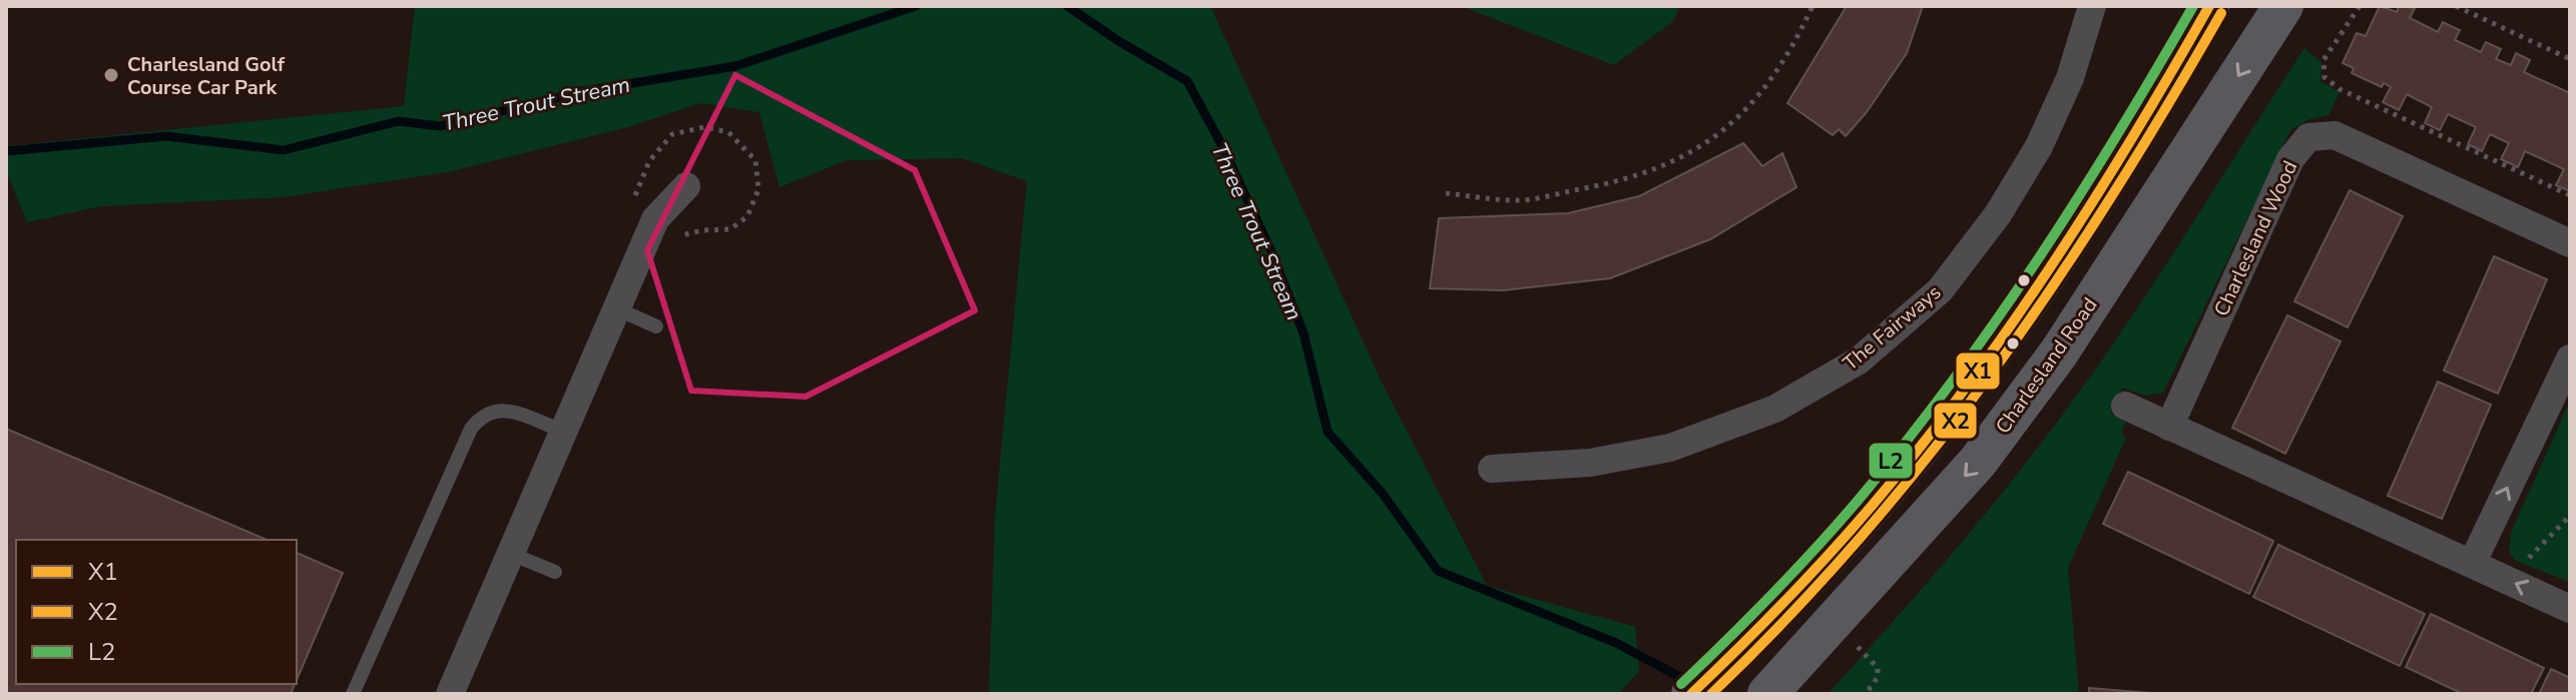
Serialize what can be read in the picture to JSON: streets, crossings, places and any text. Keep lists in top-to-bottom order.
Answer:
{
  "streets": {
    "main road": ["Charlesland Road"],
    "street": ["Charlesland Wood", "The Fairways"]
  },
  "water": ["Three Trout Stream"],
  "places": ["Charlesland Golf Course Car Park"],
  "lines": ["transit line X1", "transit line L2", "transit line X2"],
  "legend": ["X1", "X2", "L2"]
}
